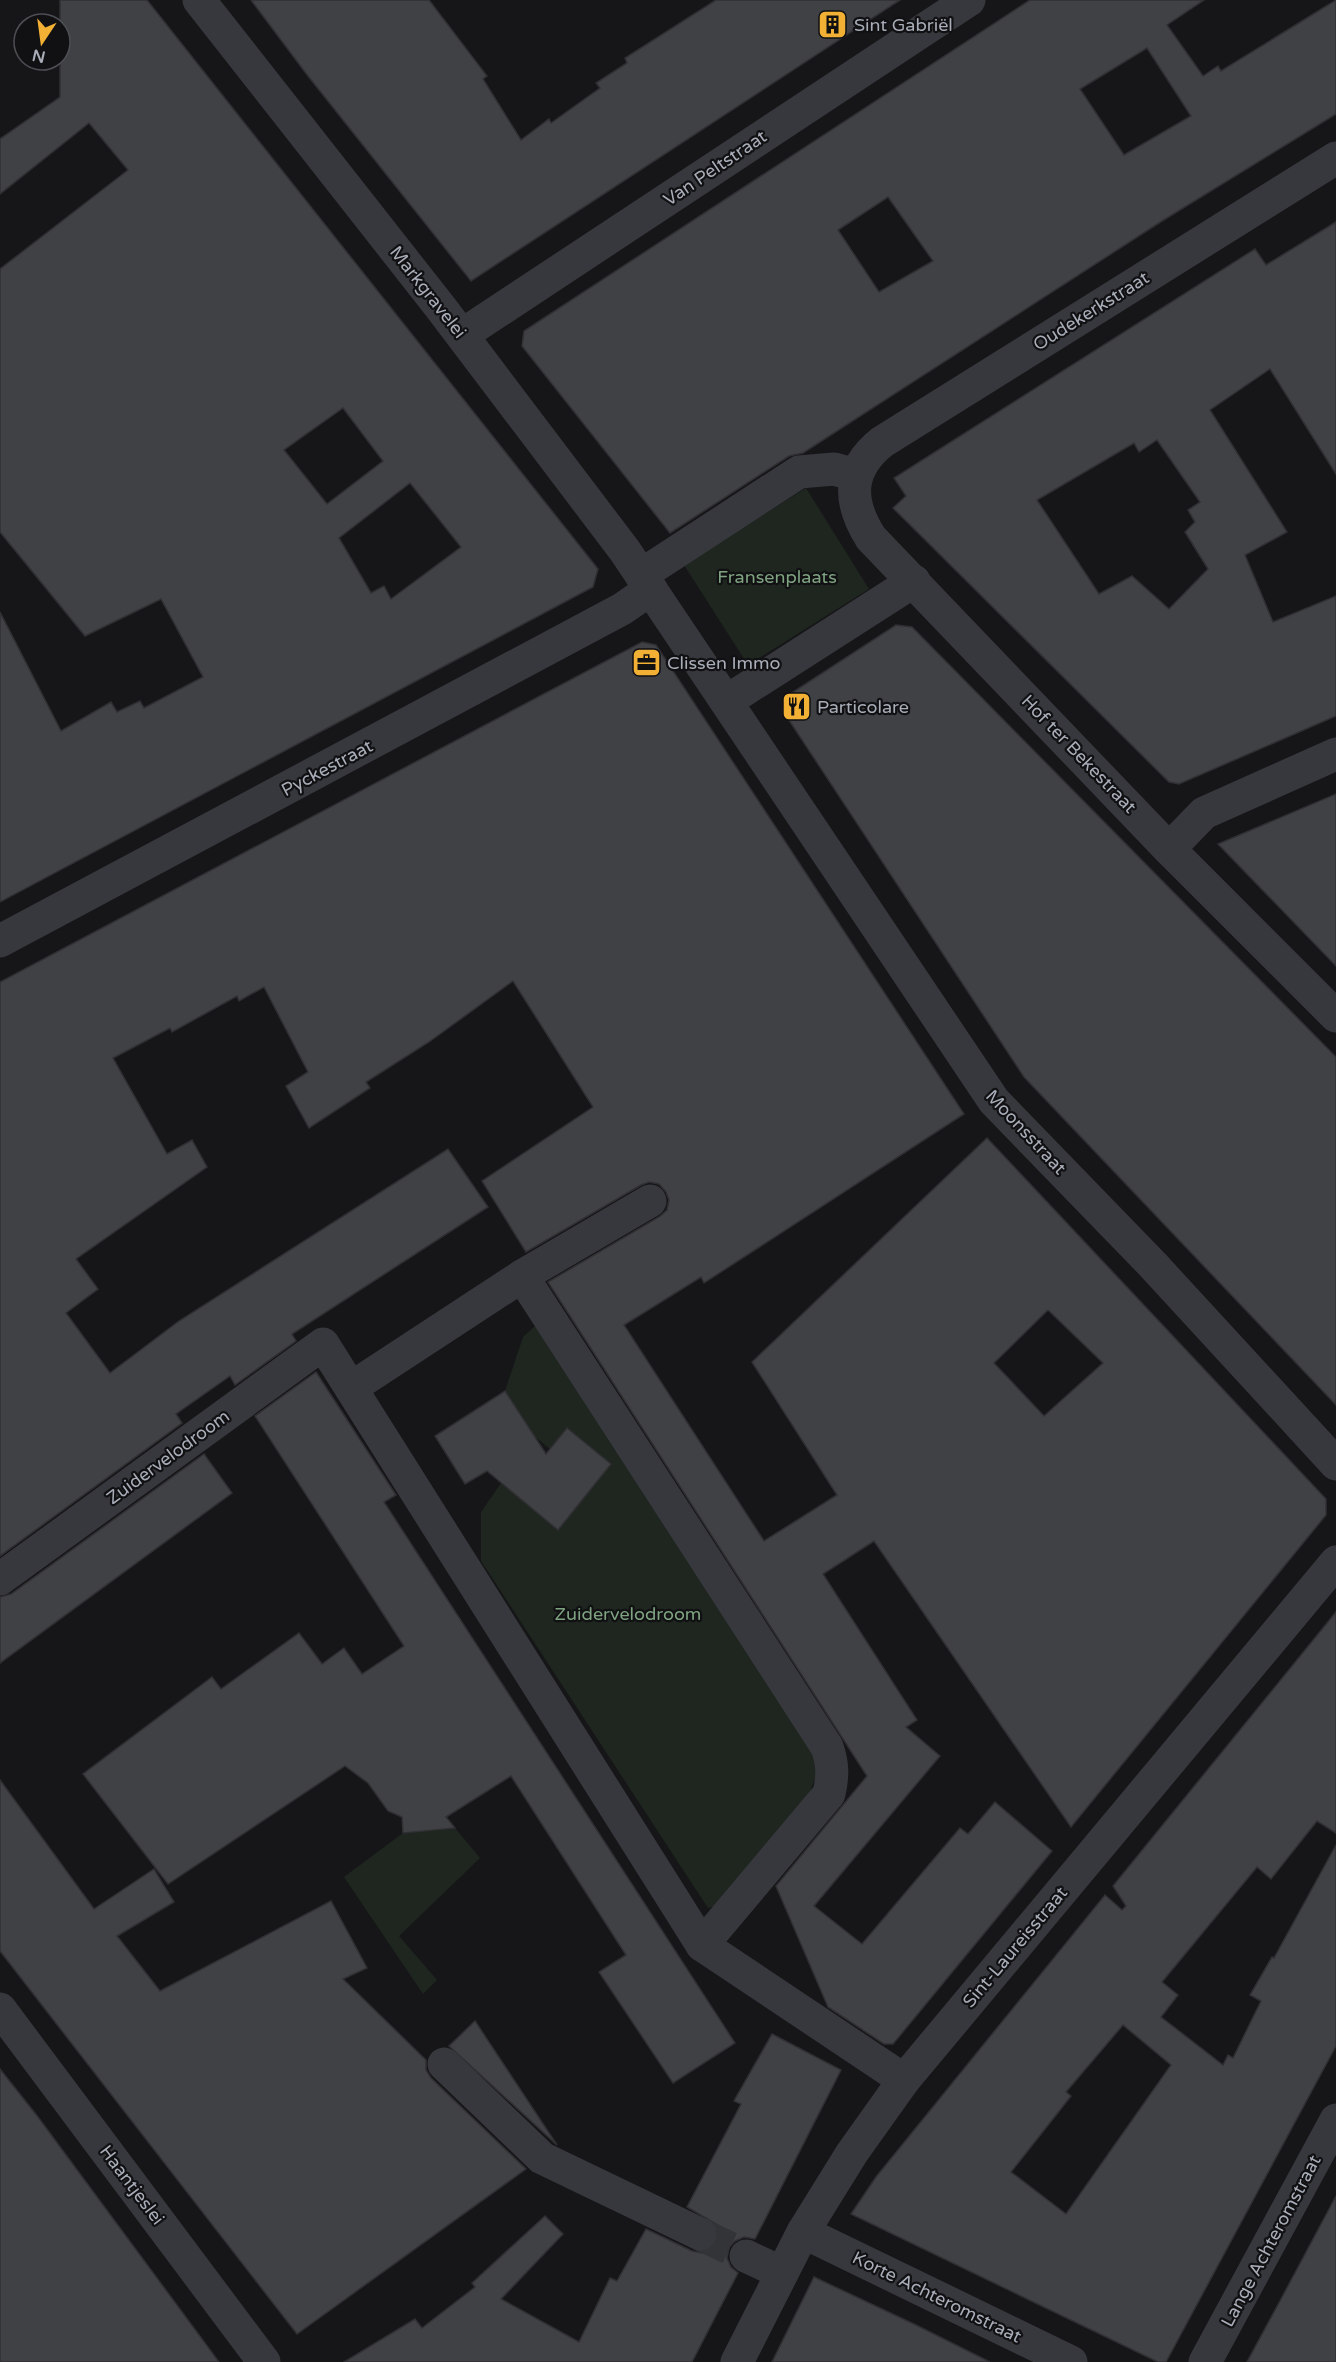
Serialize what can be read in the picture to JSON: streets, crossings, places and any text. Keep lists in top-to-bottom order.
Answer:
{
  "streets": {
    "street": [
      "Van Peltstraat",
      "Markgravelei",
      "Oudekerkstraat",
      "Hof ter Bekestraat",
      "Pyckestraat",
      "Moonsstraat",
      "Zuidervelodroom",
      "Sint-Laureisstraat",
      "Haantjeslei",
      "Lange Achteromstraat",
      "Korte Achteromstraat"
    ]
  },
  "crossings": [
    ["Van Peltstraat", "Markgravelei"],
    ["Markgravelei", "Pyckestraat"],
    ["Oudekerkstraat", "Hof ter Bekestraat"],
    ["Zuidervelodroom", "Sint-Laureisstraat"],
    ["Sint-Laureisstraat", "Korte Achteromstraat"]
  ],
  "parks": ["Fransenplaats", "Zuidervelodroom"],
  "places": {
    "building": ["Sint Gabriël"],
    "office": ["Clissen Immo"],
    "restaurant": ["Particolare"]
  },
  "north": "bottom"
}
